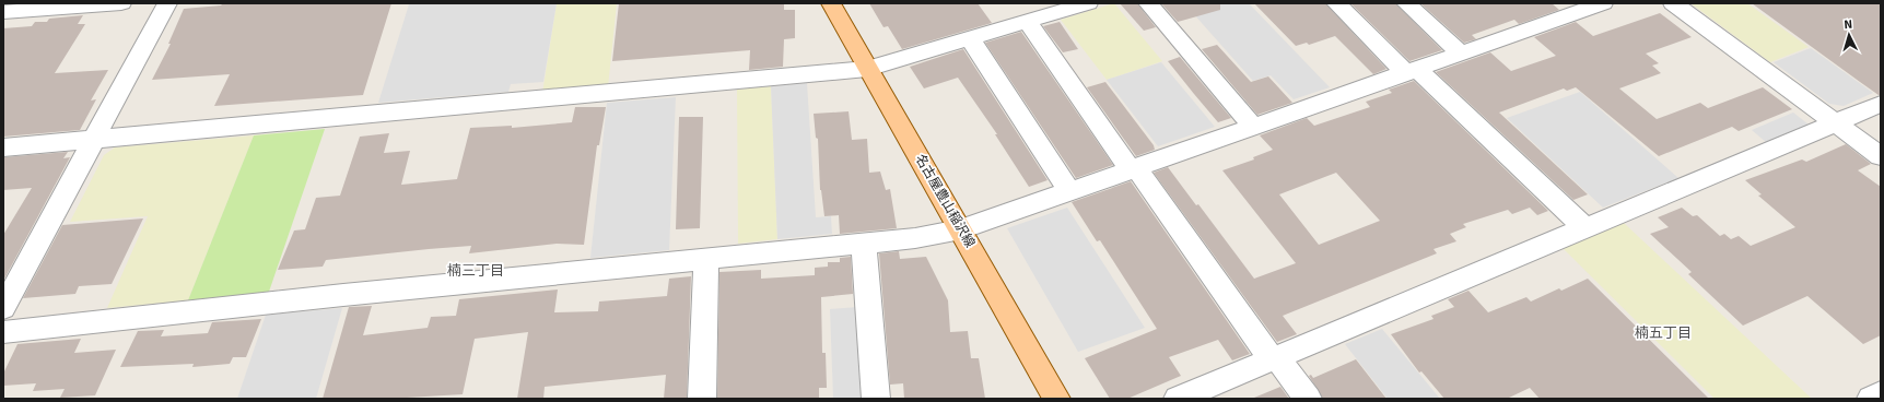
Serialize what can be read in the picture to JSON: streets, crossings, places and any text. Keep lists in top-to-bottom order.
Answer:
{
  "streets": {
    "main road": ["名古屋豊山稲沢線"]
  },
  "districts": ["楠三丁目", "楠五丁目"],
  "north": "top"
}
